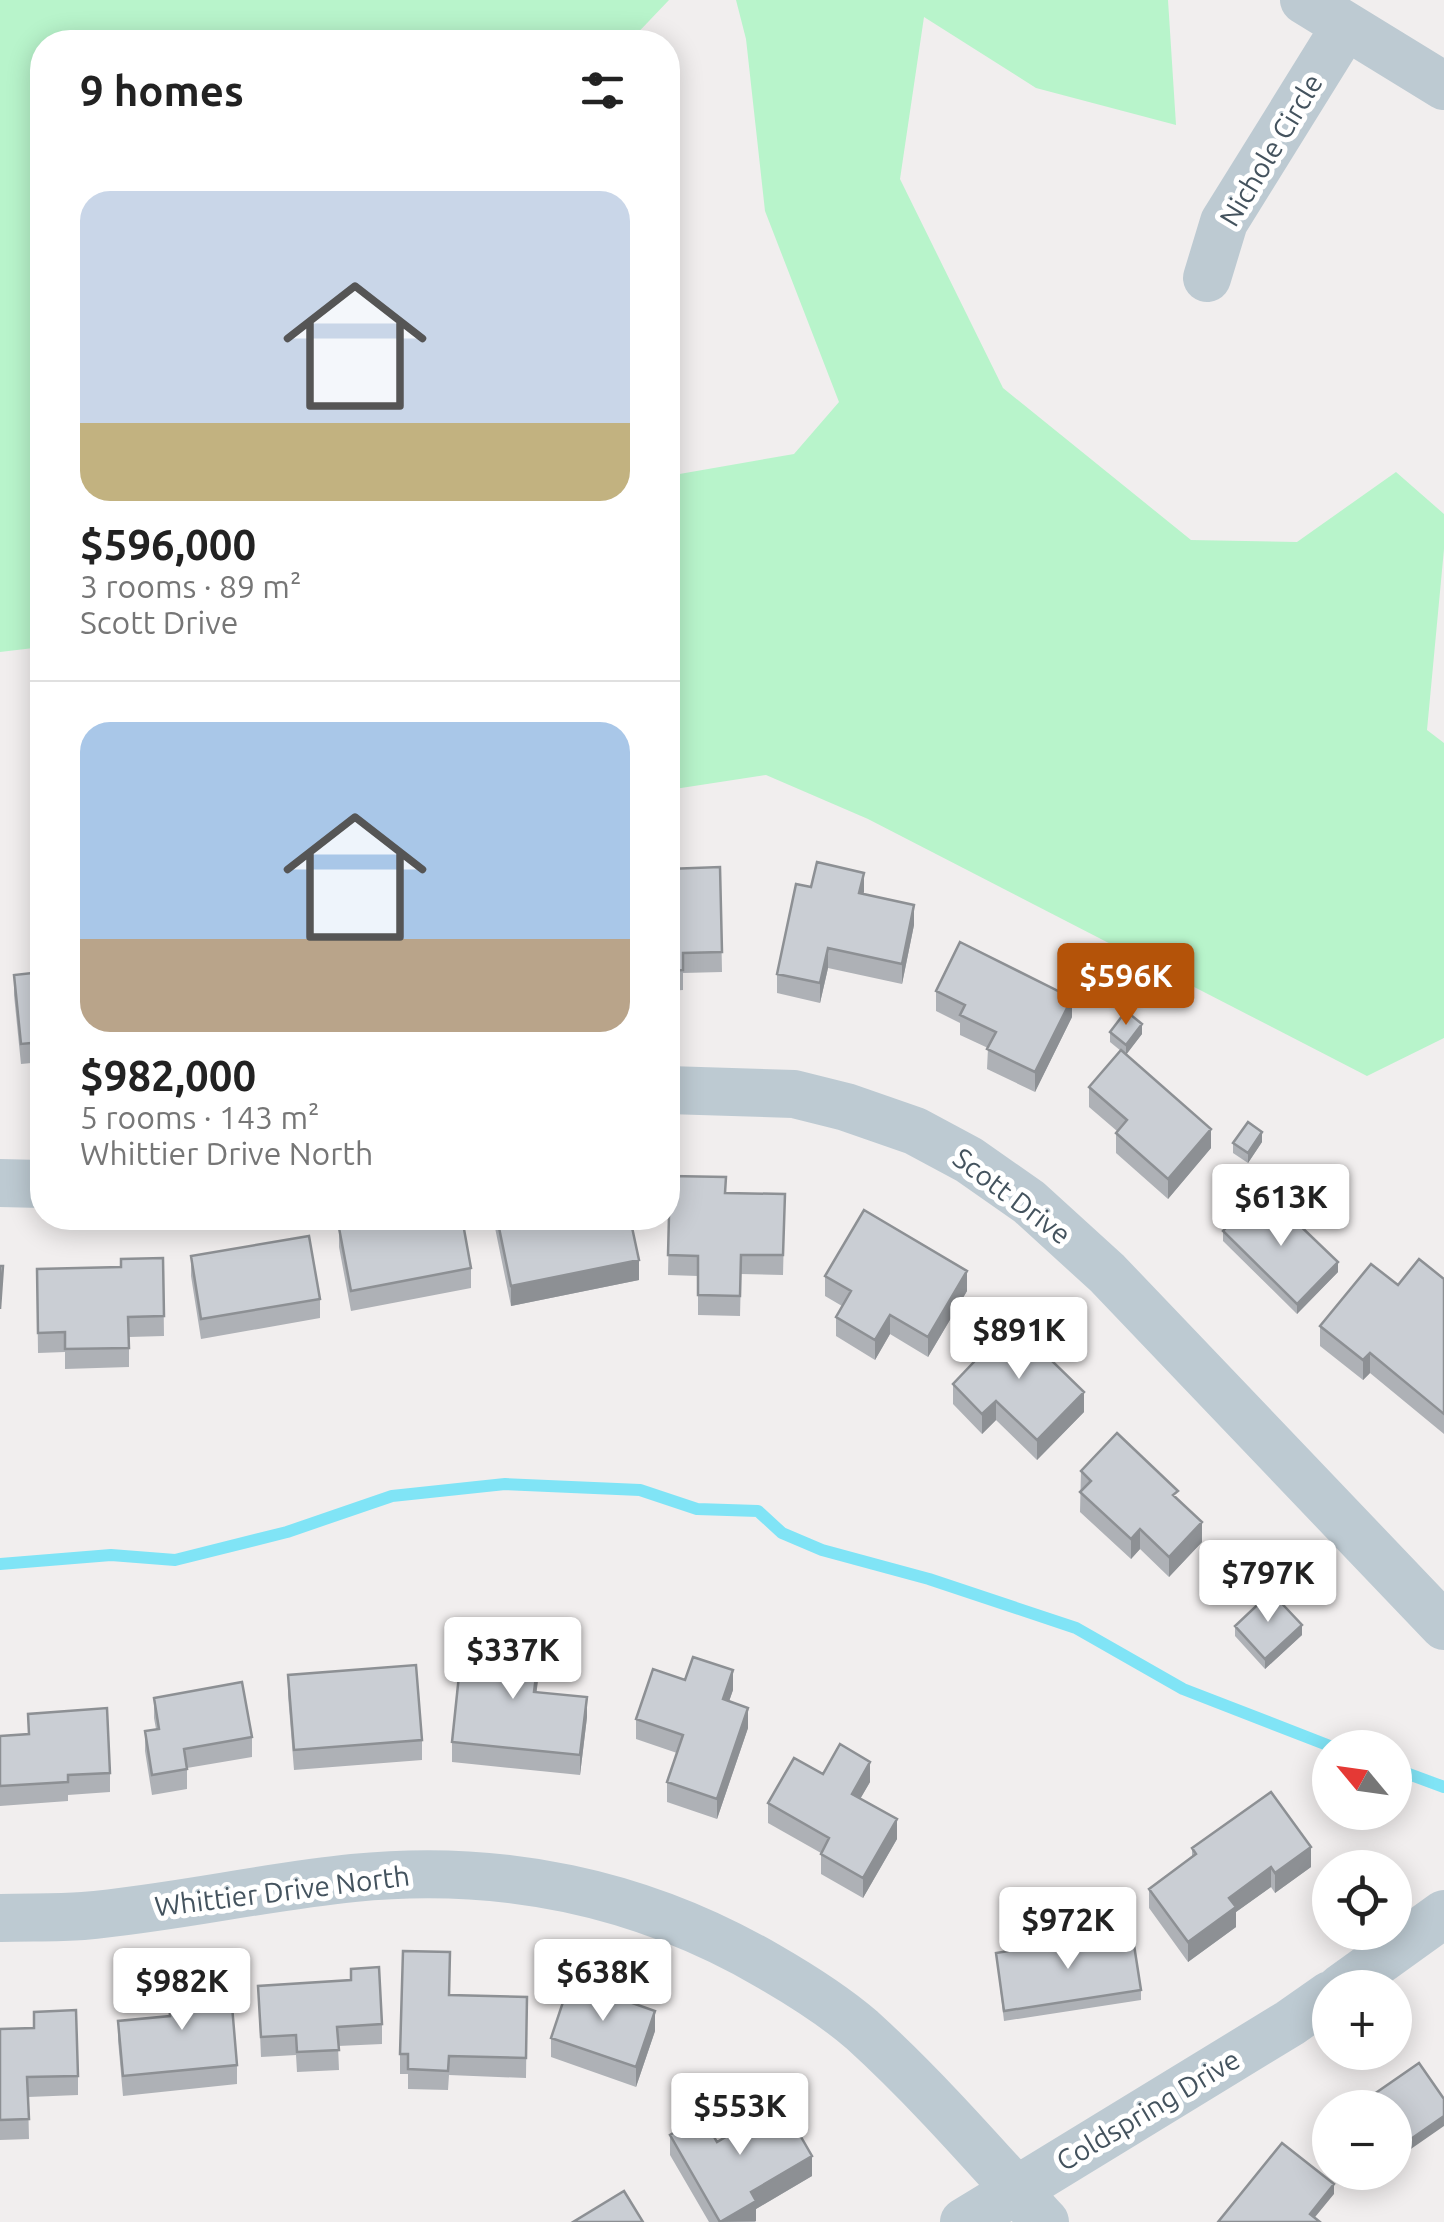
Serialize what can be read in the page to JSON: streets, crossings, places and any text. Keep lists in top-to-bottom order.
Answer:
{
  "streets": {
    "street": [
      "Nichole Circle",
      "Scott Drive",
      "Whittier Drive North",
      "Coldspring Drive"
    ]
  },
  "crossings": [
    ["Whittier Drive North", "Coldspring Drive"]
  ],
  "north": "top left",
  "page": {
    "heading": "9 homes",
    "list": [
      {
        "name": "$596,000",
        "note": "3 rooms · 89 m² · Scott Drive"
      },
      {
        "name": "$982,000",
        "note": "5 rooms · 143 m² · Whittier Drive North"
      }
    ],
    "price": [
      "$596K",
      "$613K",
      "$891K",
      "$797K",
      "$337K",
      "$972K",
      "$638K",
      "$982K",
      "$553K"
    ],
    "map_buttons": ["+", "−"]
  }
}
